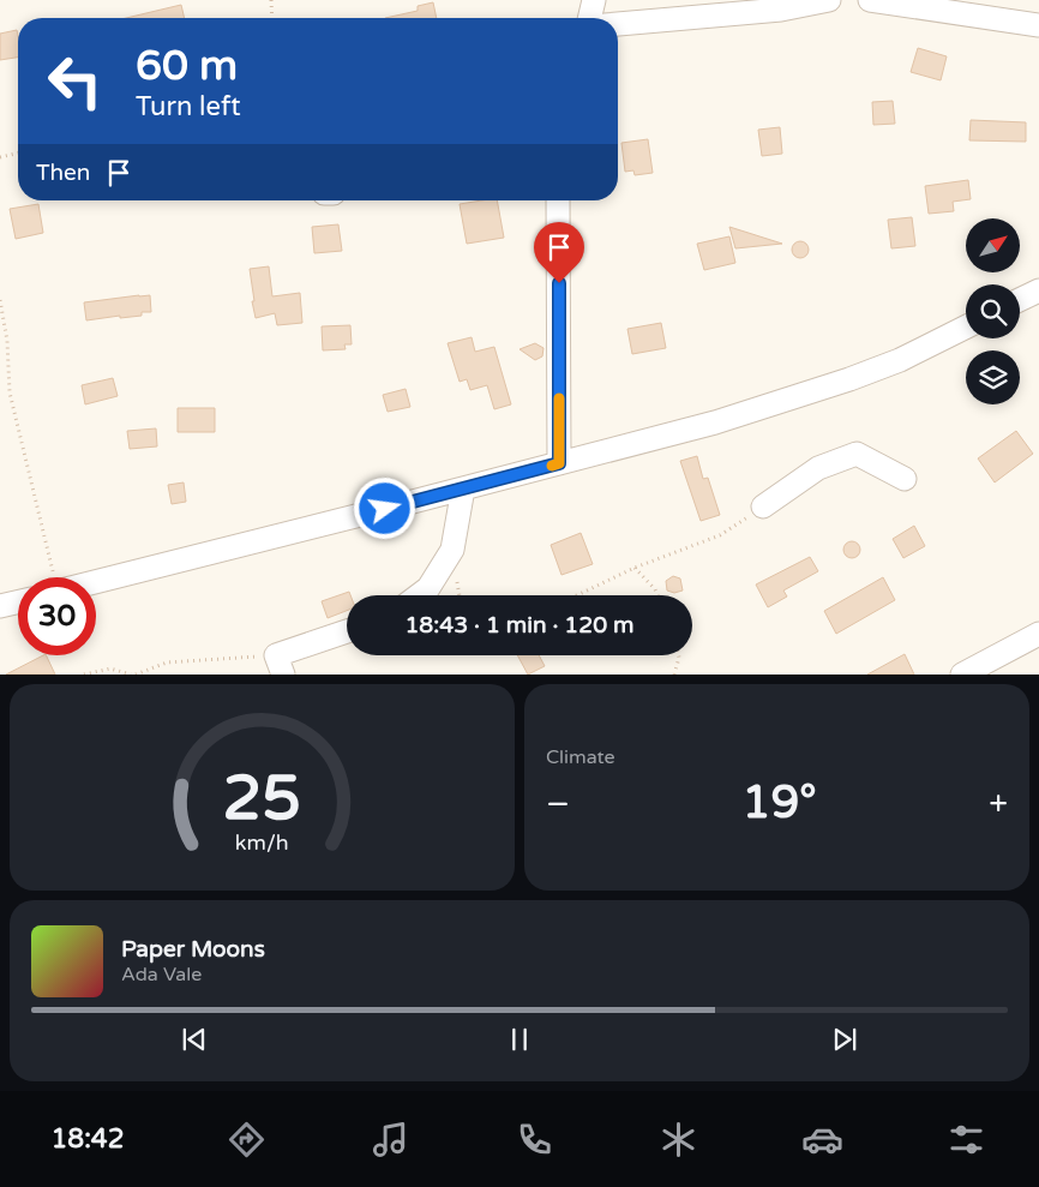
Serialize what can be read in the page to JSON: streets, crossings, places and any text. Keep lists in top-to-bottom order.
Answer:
{
  "north": "top right",
  "page": {
    "turn": ["60 m", "Turn left"],
    "then": "Then",
    "limit": "30",
    "trip": "18:43 · 1 min · 120 m",
    "tile": "Climate",
    "heat": ["−", "19°", "+"],
    "song": ["Paper Moons", "Ada Vale"],
    "tabs": "18:42",
    "gauge": ["25", "km/h"]
  }
}
